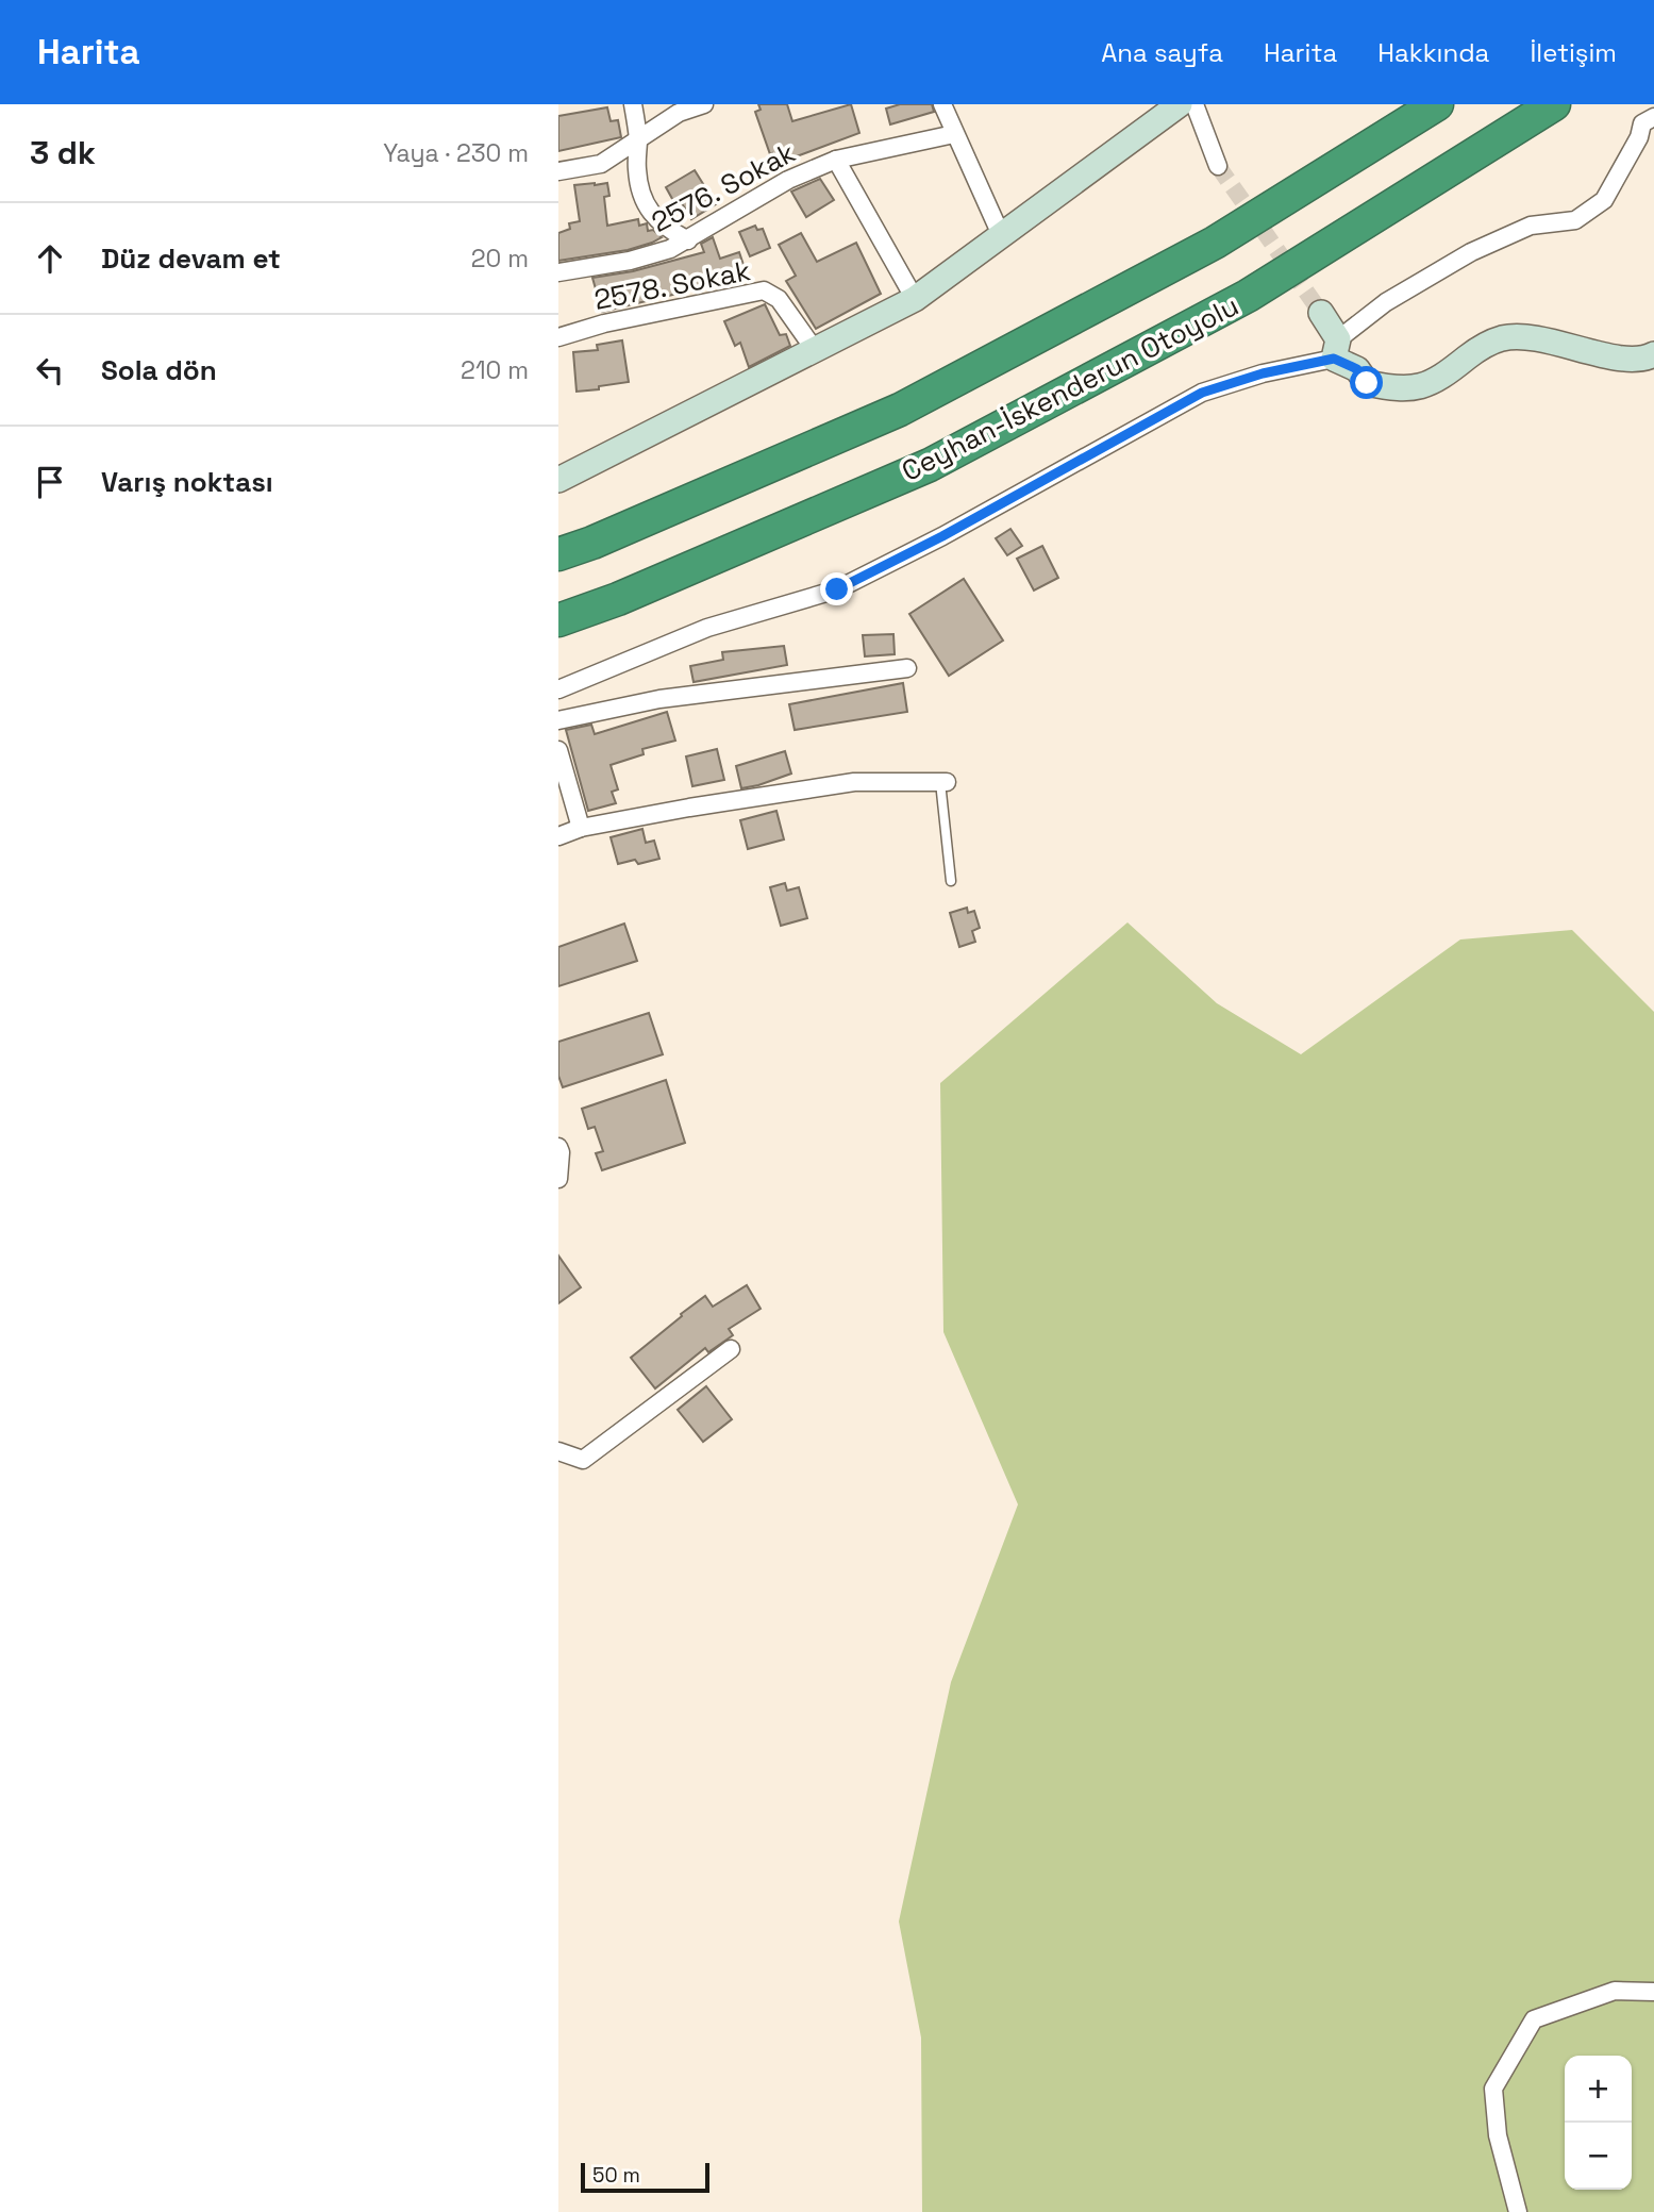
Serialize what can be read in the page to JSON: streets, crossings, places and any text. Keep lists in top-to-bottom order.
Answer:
{
  "streets": {
    "highway": ["Ceyhan-İskenderun Otoyolu"],
    "street": ["2576. Sokak", "2578. Sokak"]
  },
  "scale_bar": "50 m",
  "page": {
    "header": "Harita",
    "nav": [
      "Ana sayfa",
      "Harita",
      "Hakkında",
      "İletişim"
    ],
    "heading": ["3 dk", "Yaya · 230 m"],
    "list": [
      ["Düz devam et", "20 m"],
      ["Sola dön", "210 m"],
      "Varış noktası"
    ],
    "map_buttons": ["+", "−"],
    "scale": "50 m"
  }
}
